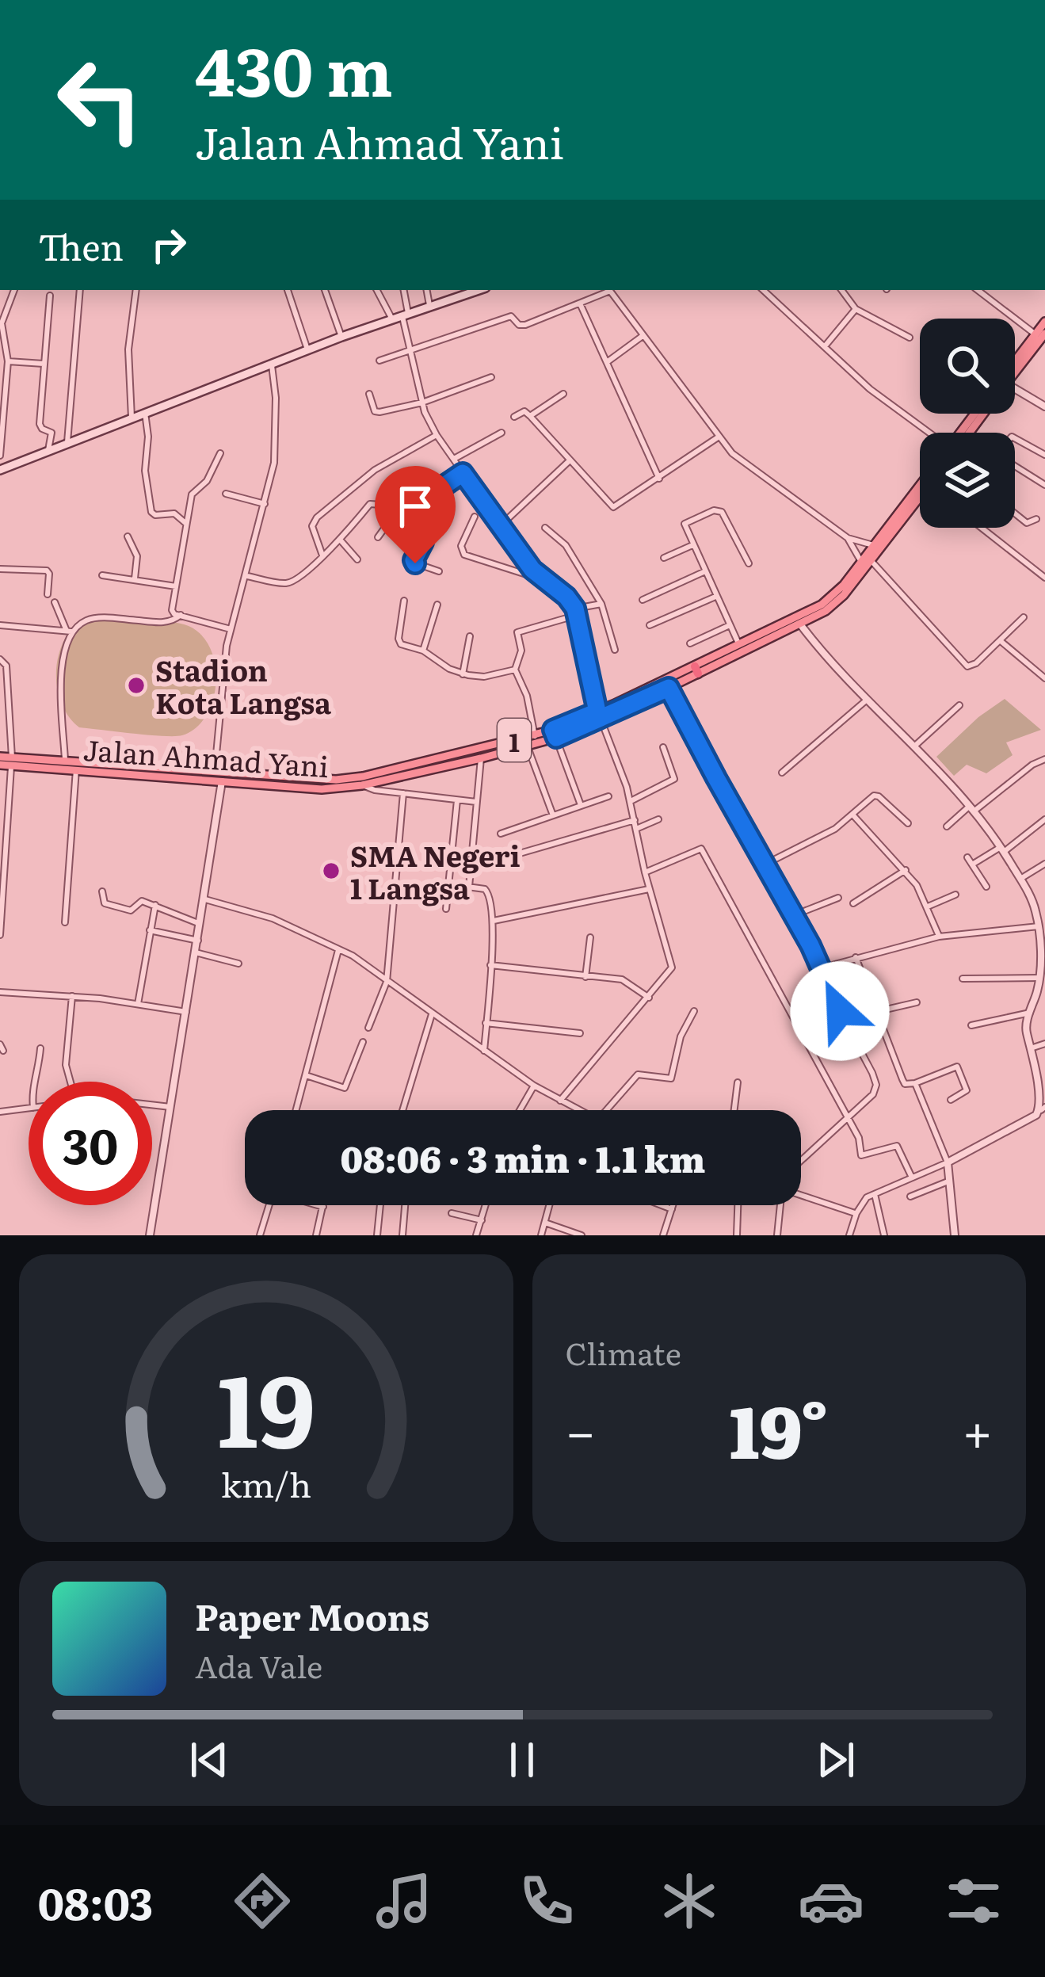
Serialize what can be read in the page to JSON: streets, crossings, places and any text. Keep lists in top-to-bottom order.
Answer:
{
  "streets": {
    "main road": ["1", "Jalan Ahmad Yani"]
  },
  "crossings": [
    ["1", "Jalan Ahmad Yani"]
  ],
  "places": ["Stadion Kota Langsa", "SMA Negeri 1 Langsa"],
  "page": {
    "turn": ["430 m", "Jalan Ahmad Yani"],
    "then": "Then",
    "limit": "30",
    "trip": "08:06 · 3 min · 1.1 km",
    "tile": "Climate",
    "heat": ["−", "19°", "+"],
    "song": ["Paper Moons", "Ada Vale"],
    "tabs": "08:03",
    "gauge": ["19", "km/h"]
  }
}
